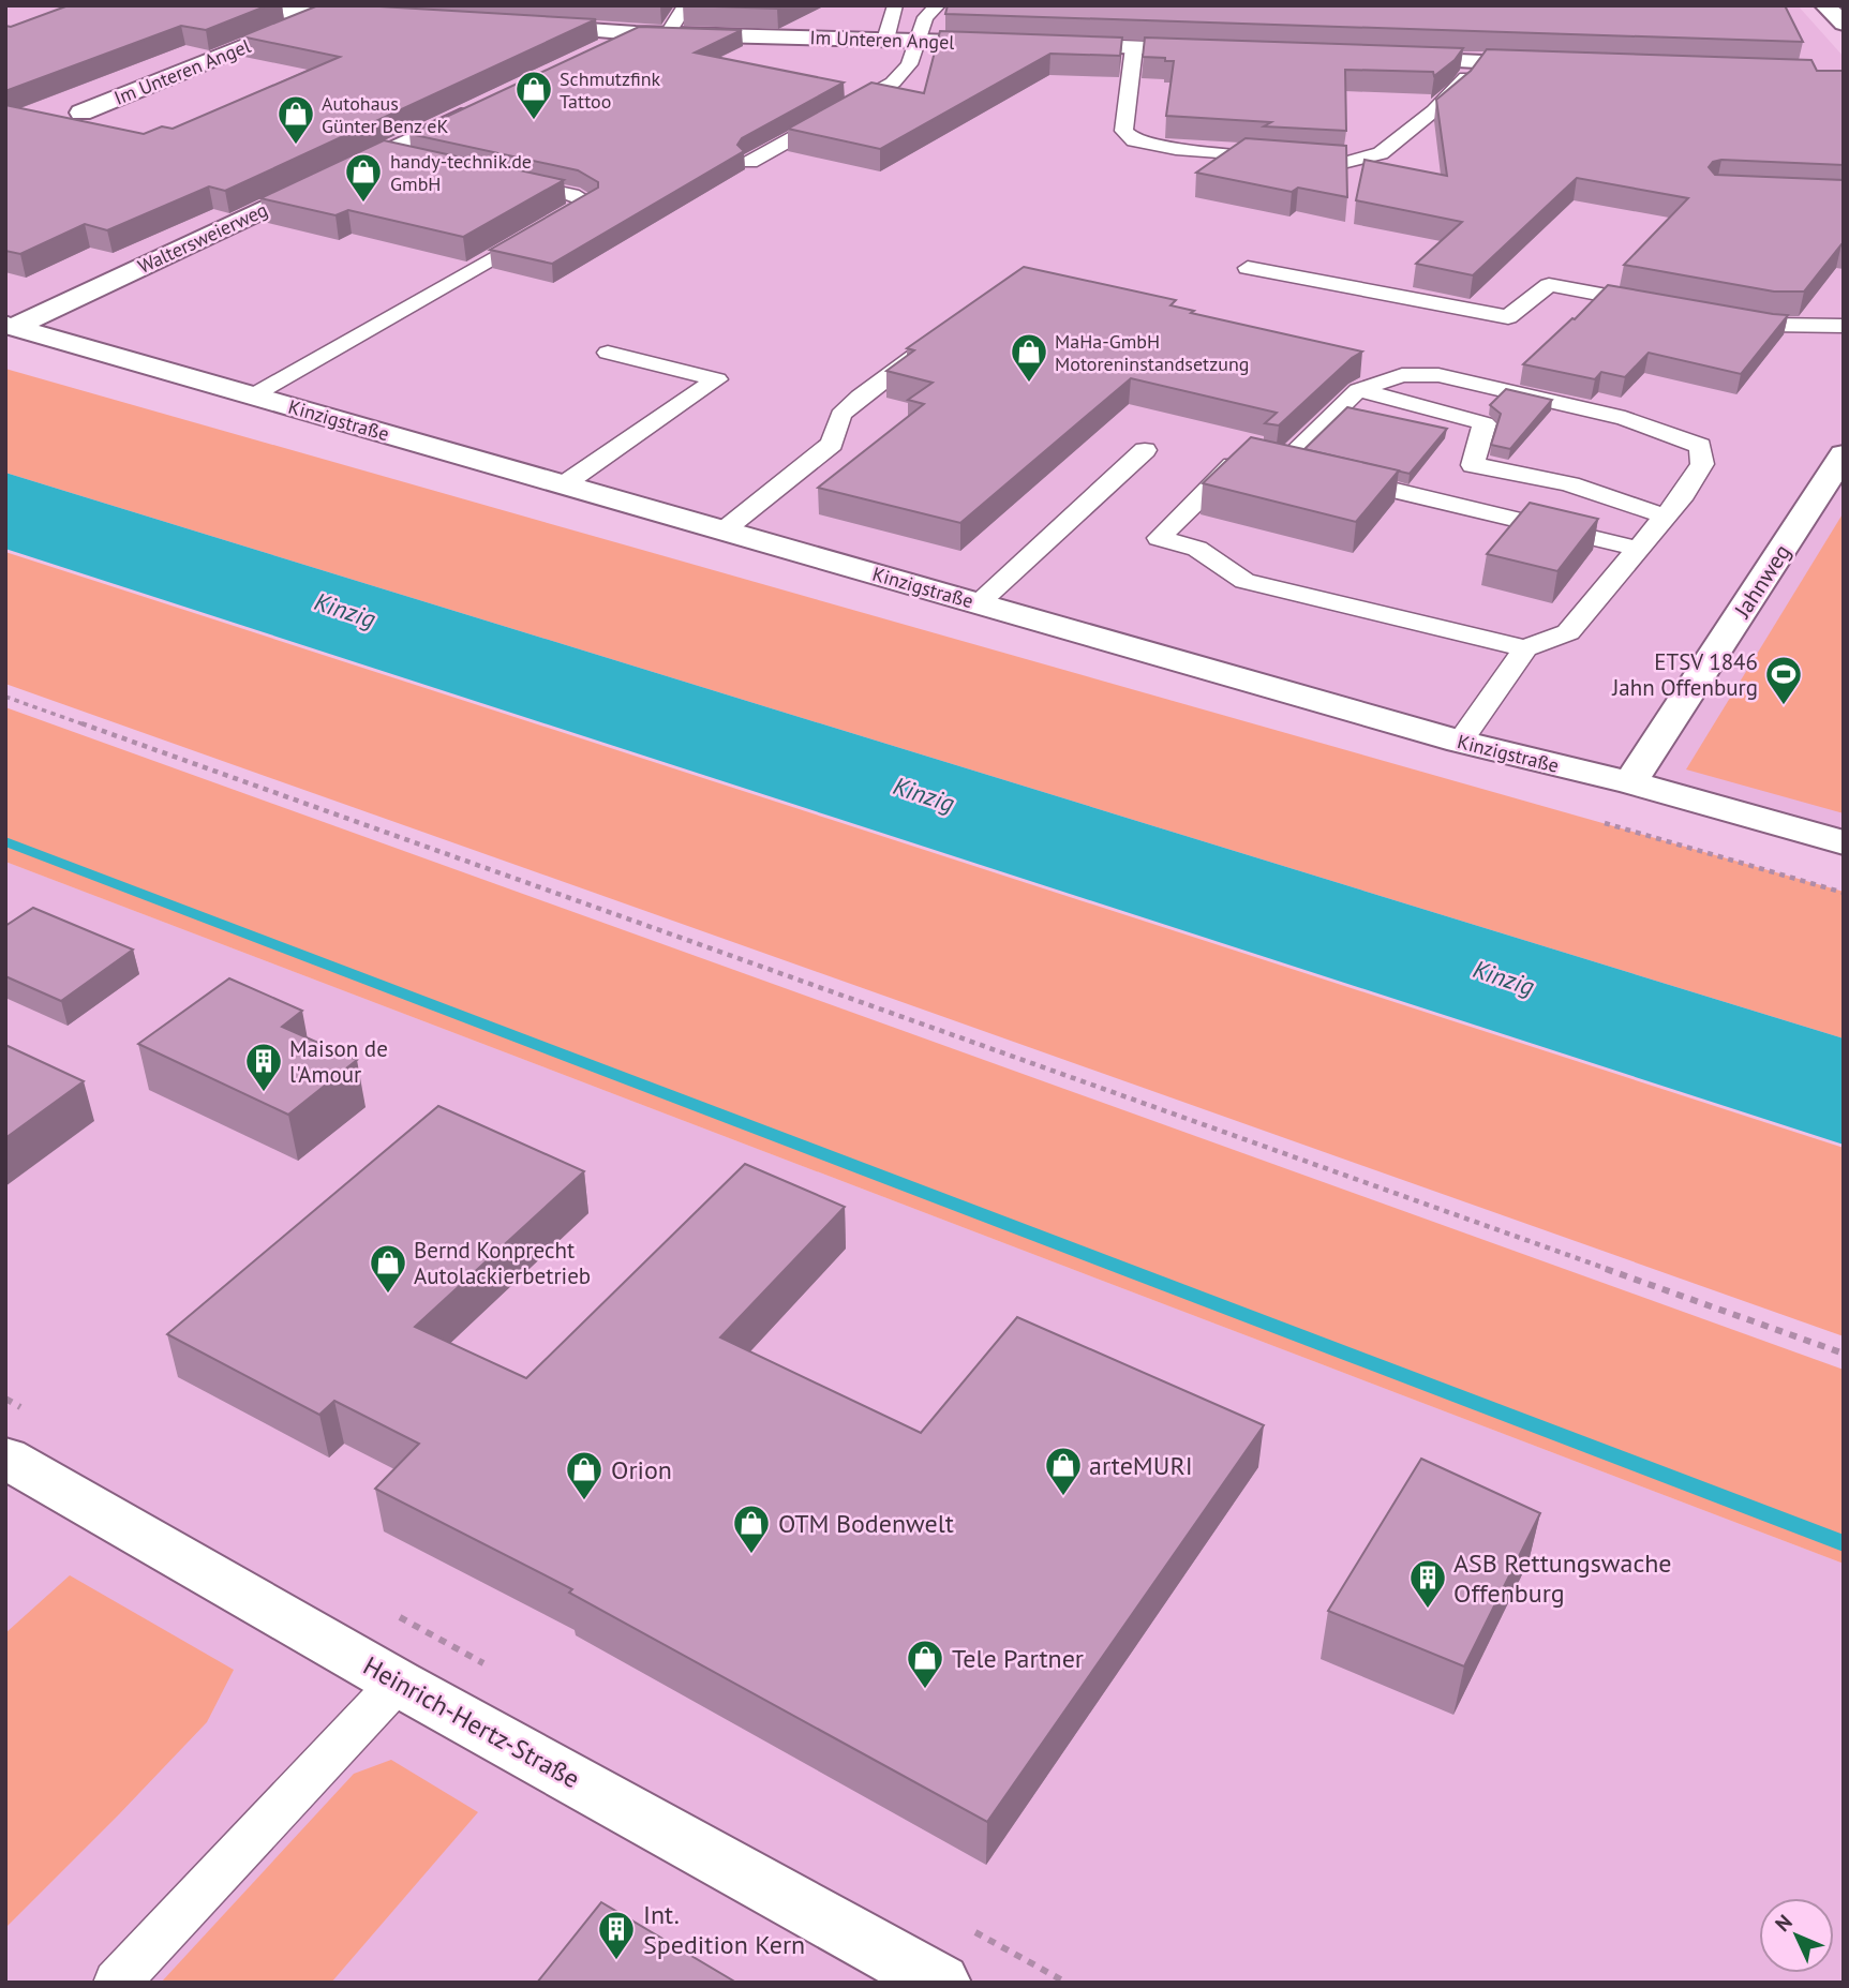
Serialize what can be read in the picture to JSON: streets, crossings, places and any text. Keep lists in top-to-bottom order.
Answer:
{
  "streets": {
    "street": [
      "Im Unteren Angel",
      "Waltersweierweg",
      "Kinzigstraße",
      "Jahnweg",
      "Heinrich-Hertz-Straße"
    ]
  },
  "crossings": [
    ["Waltersweierweg", "Kinzigstraße"],
    ["Kinzigstraße", "Jahnweg"]
  ],
  "water": ["Kinzig"],
  "places": {
    "shop": [
      "Schmutzfink Tattoo",
      "Autohaus Günter Benz eK",
      "handy-technik.de GmbH",
      "MaHa-GmbH Motoreninstandsetzung",
      "Bernd Konprecht Autolackierbetrieb",
      "arteMURI",
      "Orion",
      "OTM Bodenwelt",
      "Tele Partner"
    ],
    "sports": ["ETSV 1846 Jahn Offenburg"],
    "building": ["Maison de l'Amour", "ASB Rettungswache Offenburg", "Int. Spedition Kern"]
  },
  "north": "top left"
}
